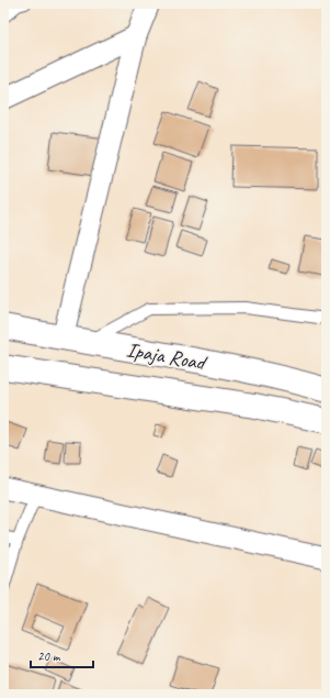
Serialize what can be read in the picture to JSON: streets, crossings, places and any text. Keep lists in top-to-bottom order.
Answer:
{
  "streets": {
    "main road": ["Ipaja Road"]
  },
  "scale_bar": "20 m"
}
